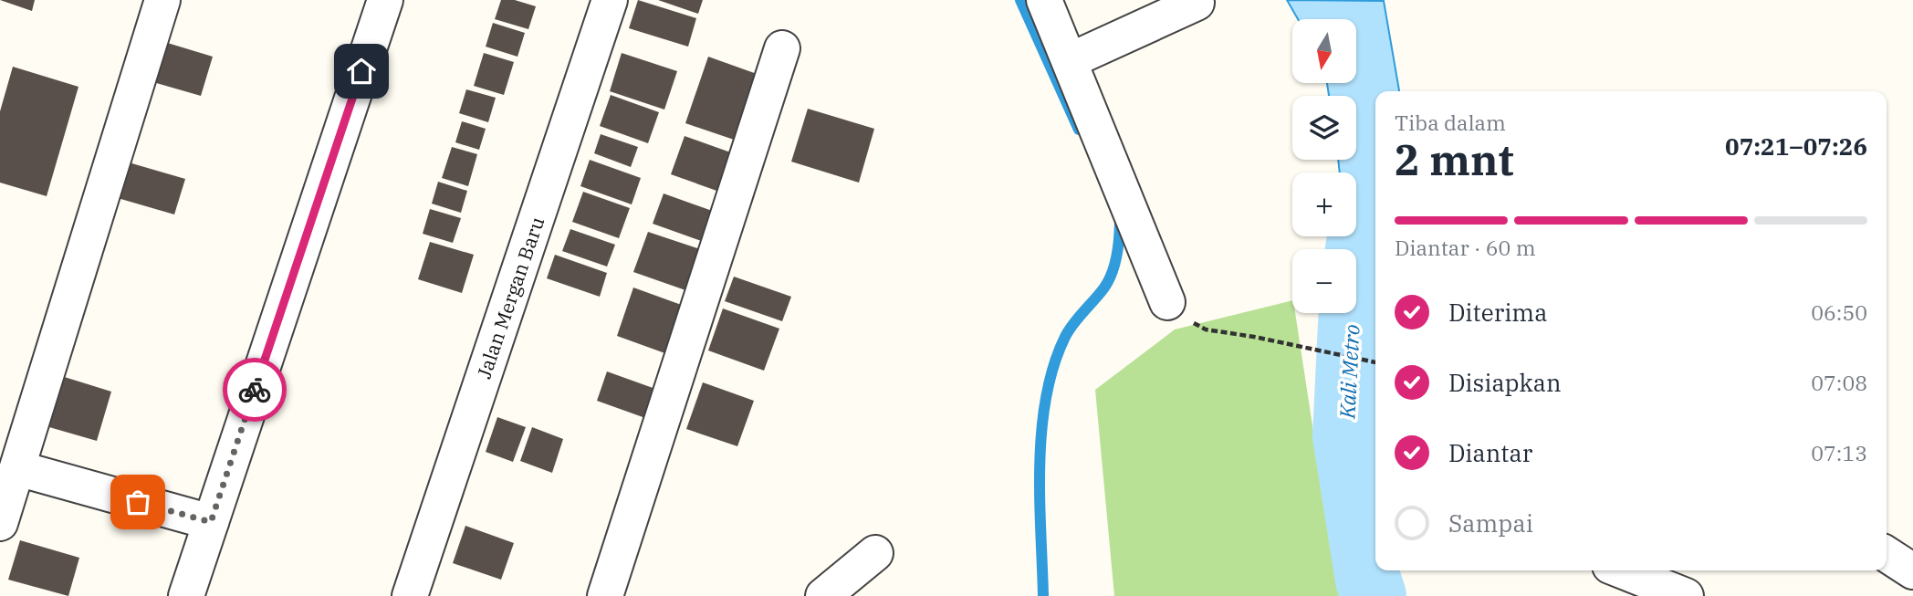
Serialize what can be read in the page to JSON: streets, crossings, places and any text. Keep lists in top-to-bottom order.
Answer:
{
  "streets": {
    "street": ["Jalan Mergan Baru"]
  },
  "water": ["Kali Metro"],
  "north": "bottom",
  "page": {
    "map_buttons": ["+", "−"],
    "heading": ["2 mnt", "Tiba dalam", "07:21–07:26"],
    "bar": "Diantar · 60 m",
    "list": [
      ["Diterima", "06:50"],
      ["Disiapkan", "07:08"],
      ["Diantar", "07:13"],
      "Sampai"
    ]
  }
}
